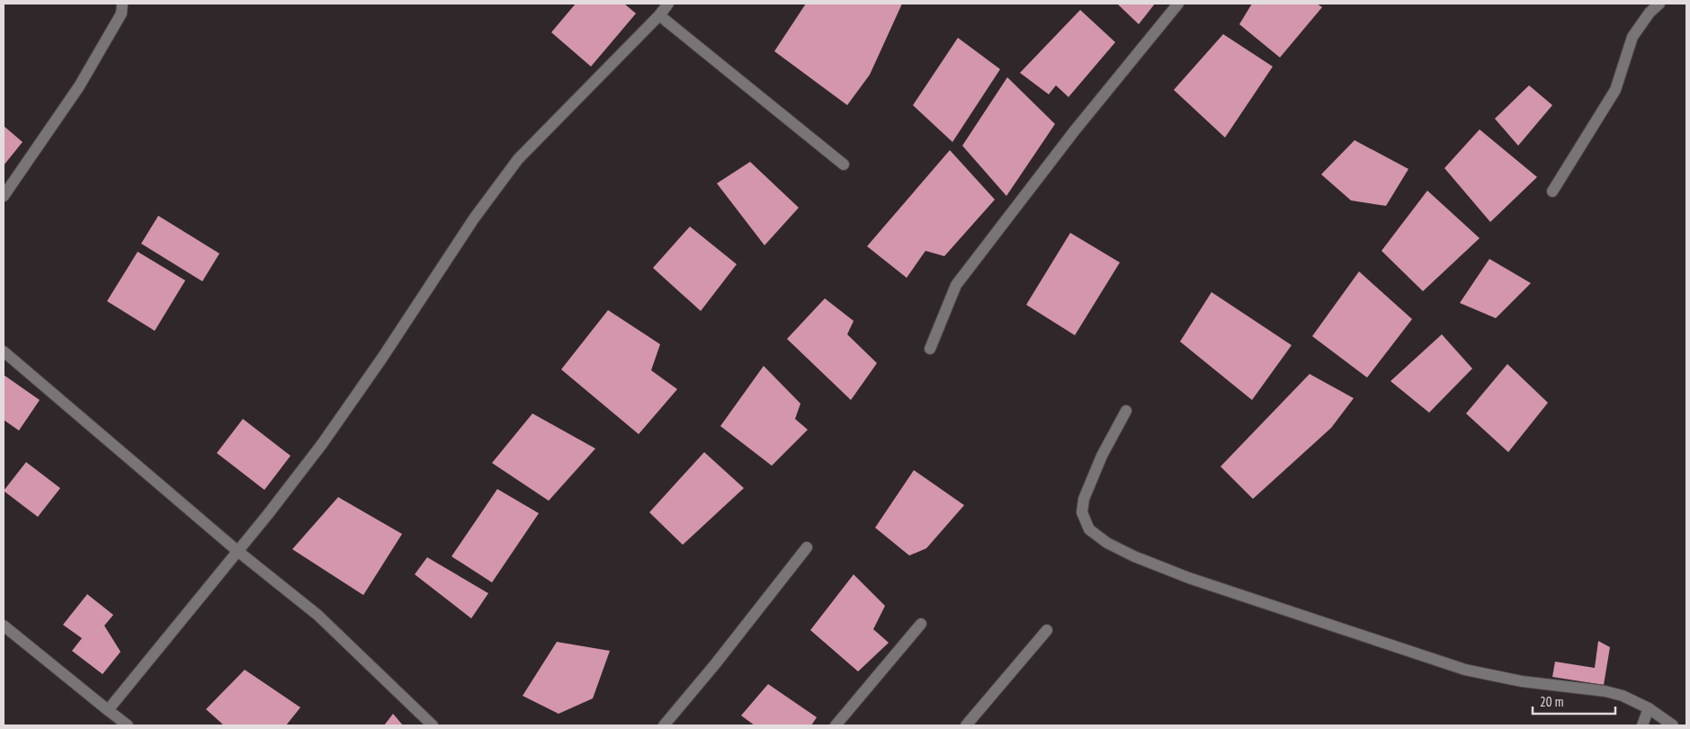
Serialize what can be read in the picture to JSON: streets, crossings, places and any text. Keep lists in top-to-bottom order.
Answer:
{
  "scale_bar": "20 m"
}
